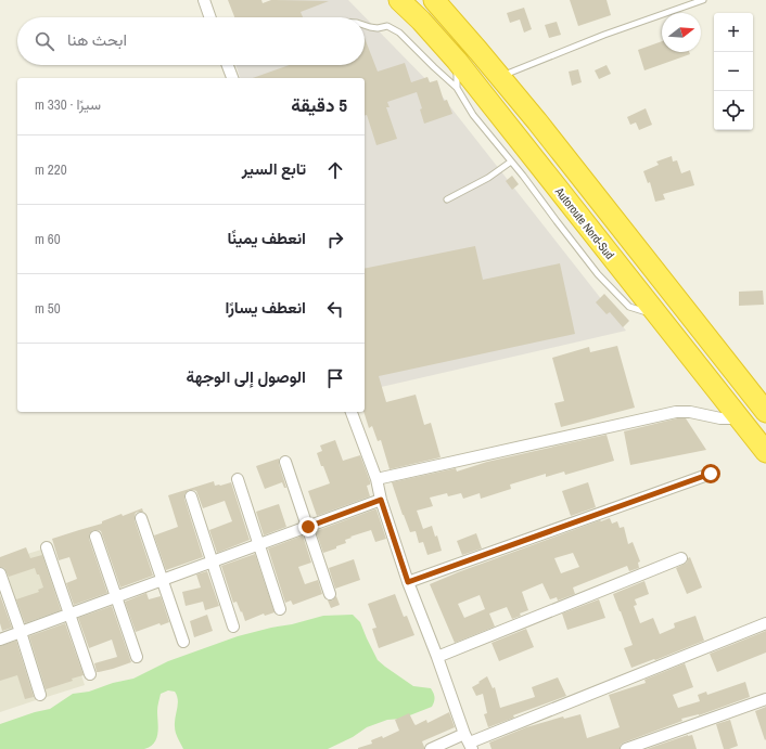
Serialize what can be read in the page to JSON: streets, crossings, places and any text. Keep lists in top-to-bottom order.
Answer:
{
  "streets": {
    "highway": ["Autoroute Nord-Sud"]
  },
  "north": "right",
  "page": {
    "map_buttons": ["+", "−"],
    "search": "ابحث هنا",
    "heading": ["5 دقيقة", "سيرًا · 330 m"],
    "list": [
      ["تابع السير", "220 m"],
      ["انعطف يمينًا", "60 m"],
      ["انعطف يسارًا", "50 m"],
      "الوصول إلى الوجهة"
    ]
  }
}
